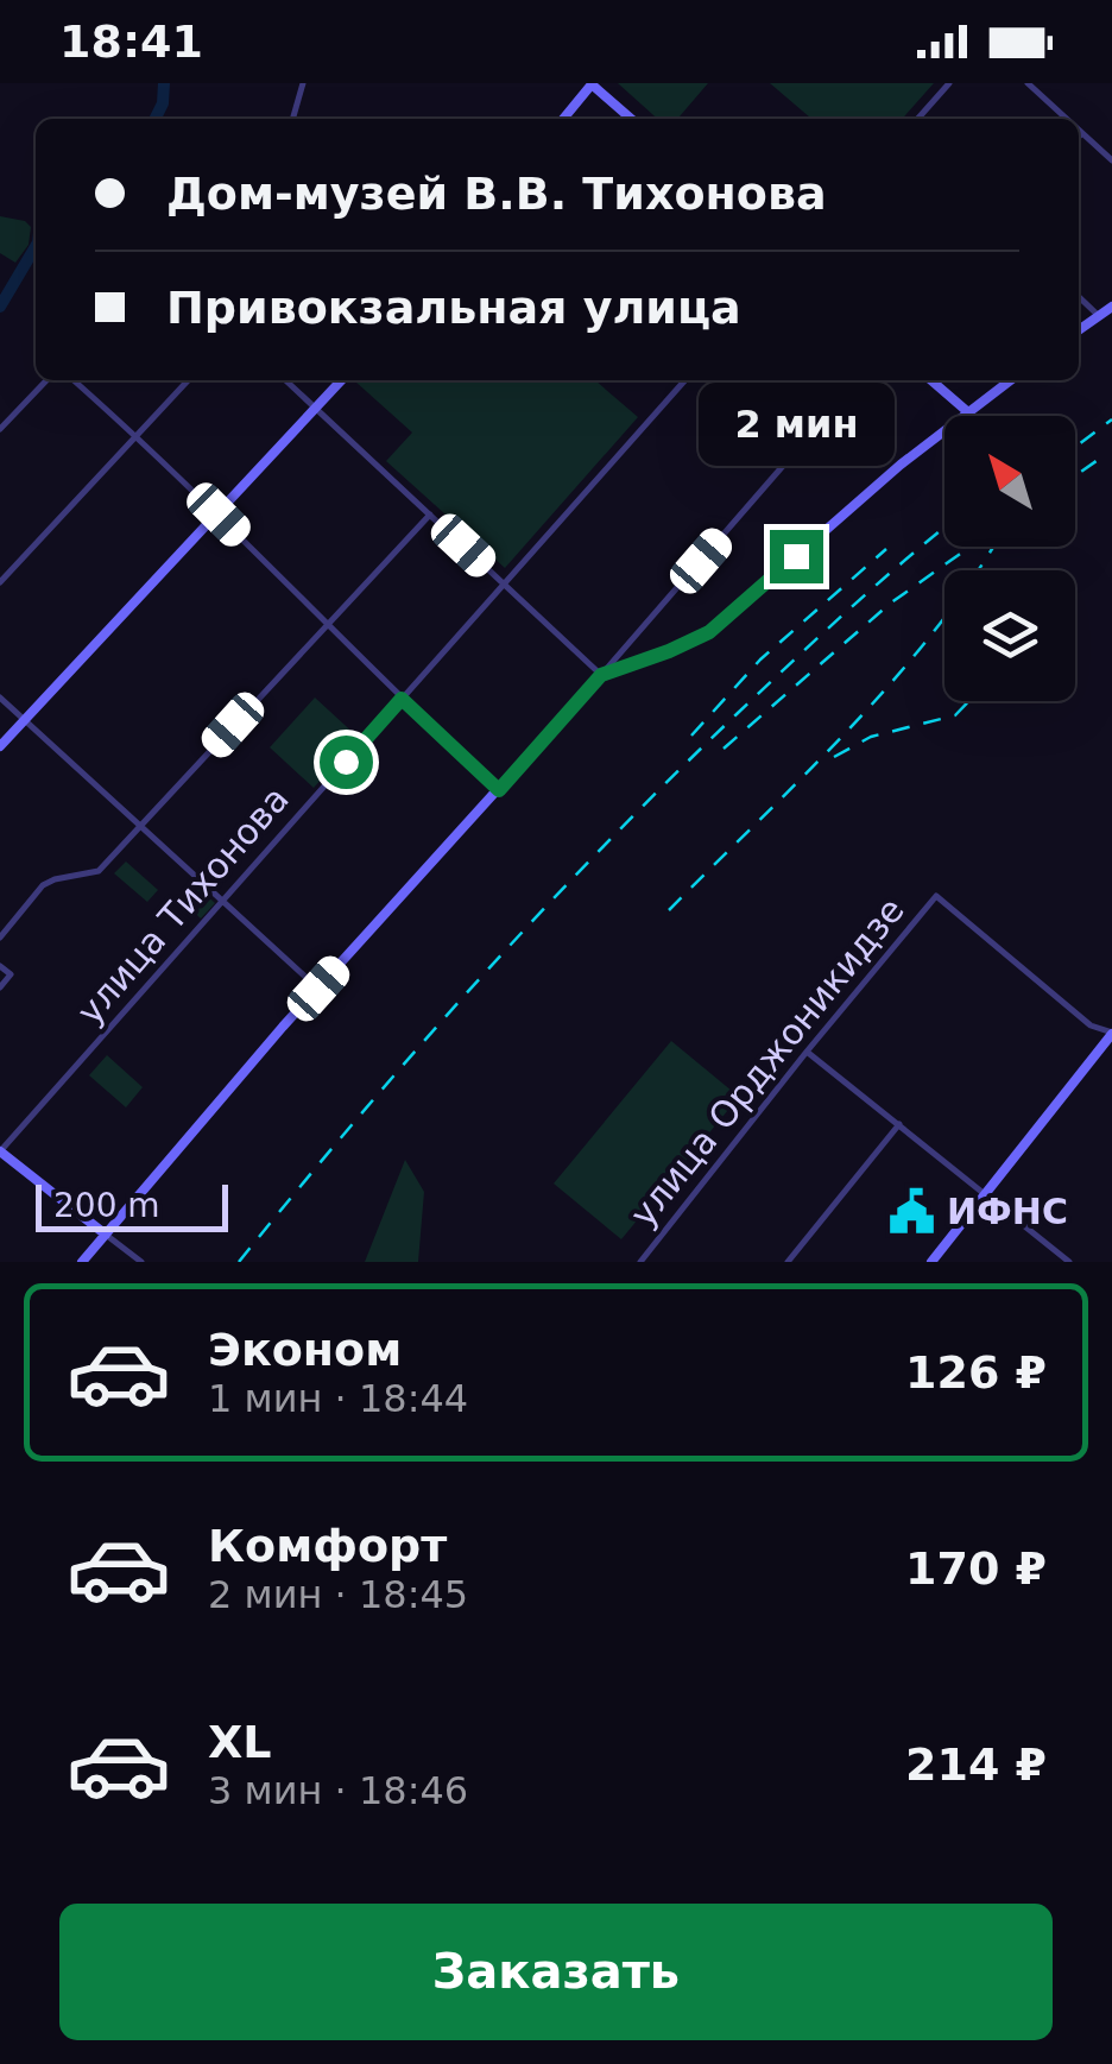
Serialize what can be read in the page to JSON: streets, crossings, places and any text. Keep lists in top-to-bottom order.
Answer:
{
  "streets": {
    "street": ["улица Тихонова", "улица Орджоникидзе"]
  },
  "places": {
    "public building": ["ИФНС"]
  },
  "scale_bar": "200 m",
  "north": "top left",
  "page": {
    "status": "18:41",
    "banner": ["Дом-музей В.В. Тихонова", "Привокзальная улица"],
    "bubble": "2 мин",
    "scale": "200 m",
    "list": [
      {
        "name": "Эконом",
        "note": "1 мин · 18:44",
        "value": "126 ₽"
      },
      {
        "name": "Комфорт",
        "note": "2 мин · 18:45",
        "value": "170 ₽"
      },
      {
        "name": "XL",
        "note": "3 мин · 18:46",
        "value": "214 ₽"
      }
    ],
    "buttons": "Заказать"
  }
}
